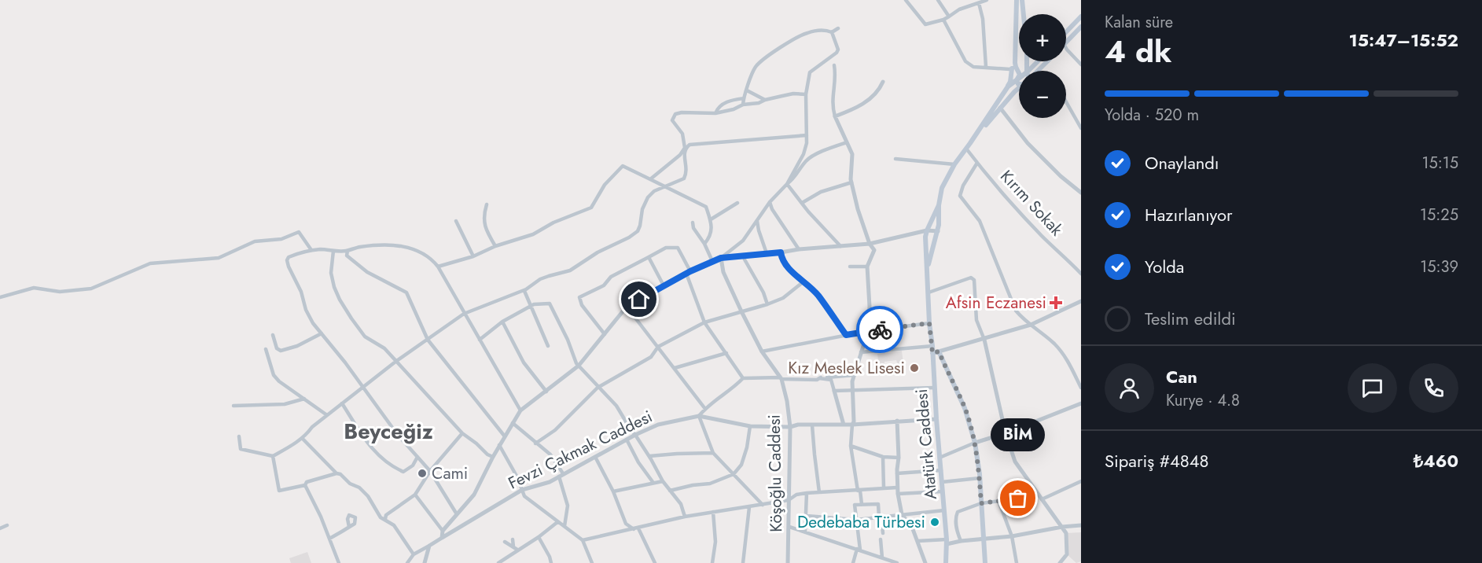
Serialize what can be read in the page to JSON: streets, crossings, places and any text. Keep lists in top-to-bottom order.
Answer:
{
  "streets": {
    "main road": ["Atatürk Caddesi"],
    "street": ["Kırım Sokak", "Fevzi Çakmak Caddesi", "Köşoğlu Caddesi"]
  },
  "crossings": [
    ["Kırım Sokak", "Atatürk Caddesi"],
    ["Atatürk Caddesi", "Fevzi Çakmak Caddesi"],
    ["Fevzi Çakmak Caddesi", "Köşoğlu Caddesi"]
  ],
  "districts": ["Beyceğiz"],
  "places": {
    "health": ["Afsin Eczanesi"],
    "other": [
      "Kız Meslek Lisesi",
      "Cami",
      "BİM",
      "Dedebaba Türbesi"
    ]
  },
  "page": {
    "heading": ["4 dk", "Kalan süre", "15:47–15:52"],
    "panel": [
      "Can",
      "Kurye · 4.8",
      "Sipariş #4848",
      "₺460"
    ],
    "map_buttons": ["+", "−"],
    "bar": "Yolda · 520 m",
    "list": [
      ["Onaylandı", "15:15"],
      ["Hazırlanıyor", "15:25"],
      ["Yolda", "15:39"],
      "Teslim edildi"
    ],
    "bubble": "BİM"
  }
}
